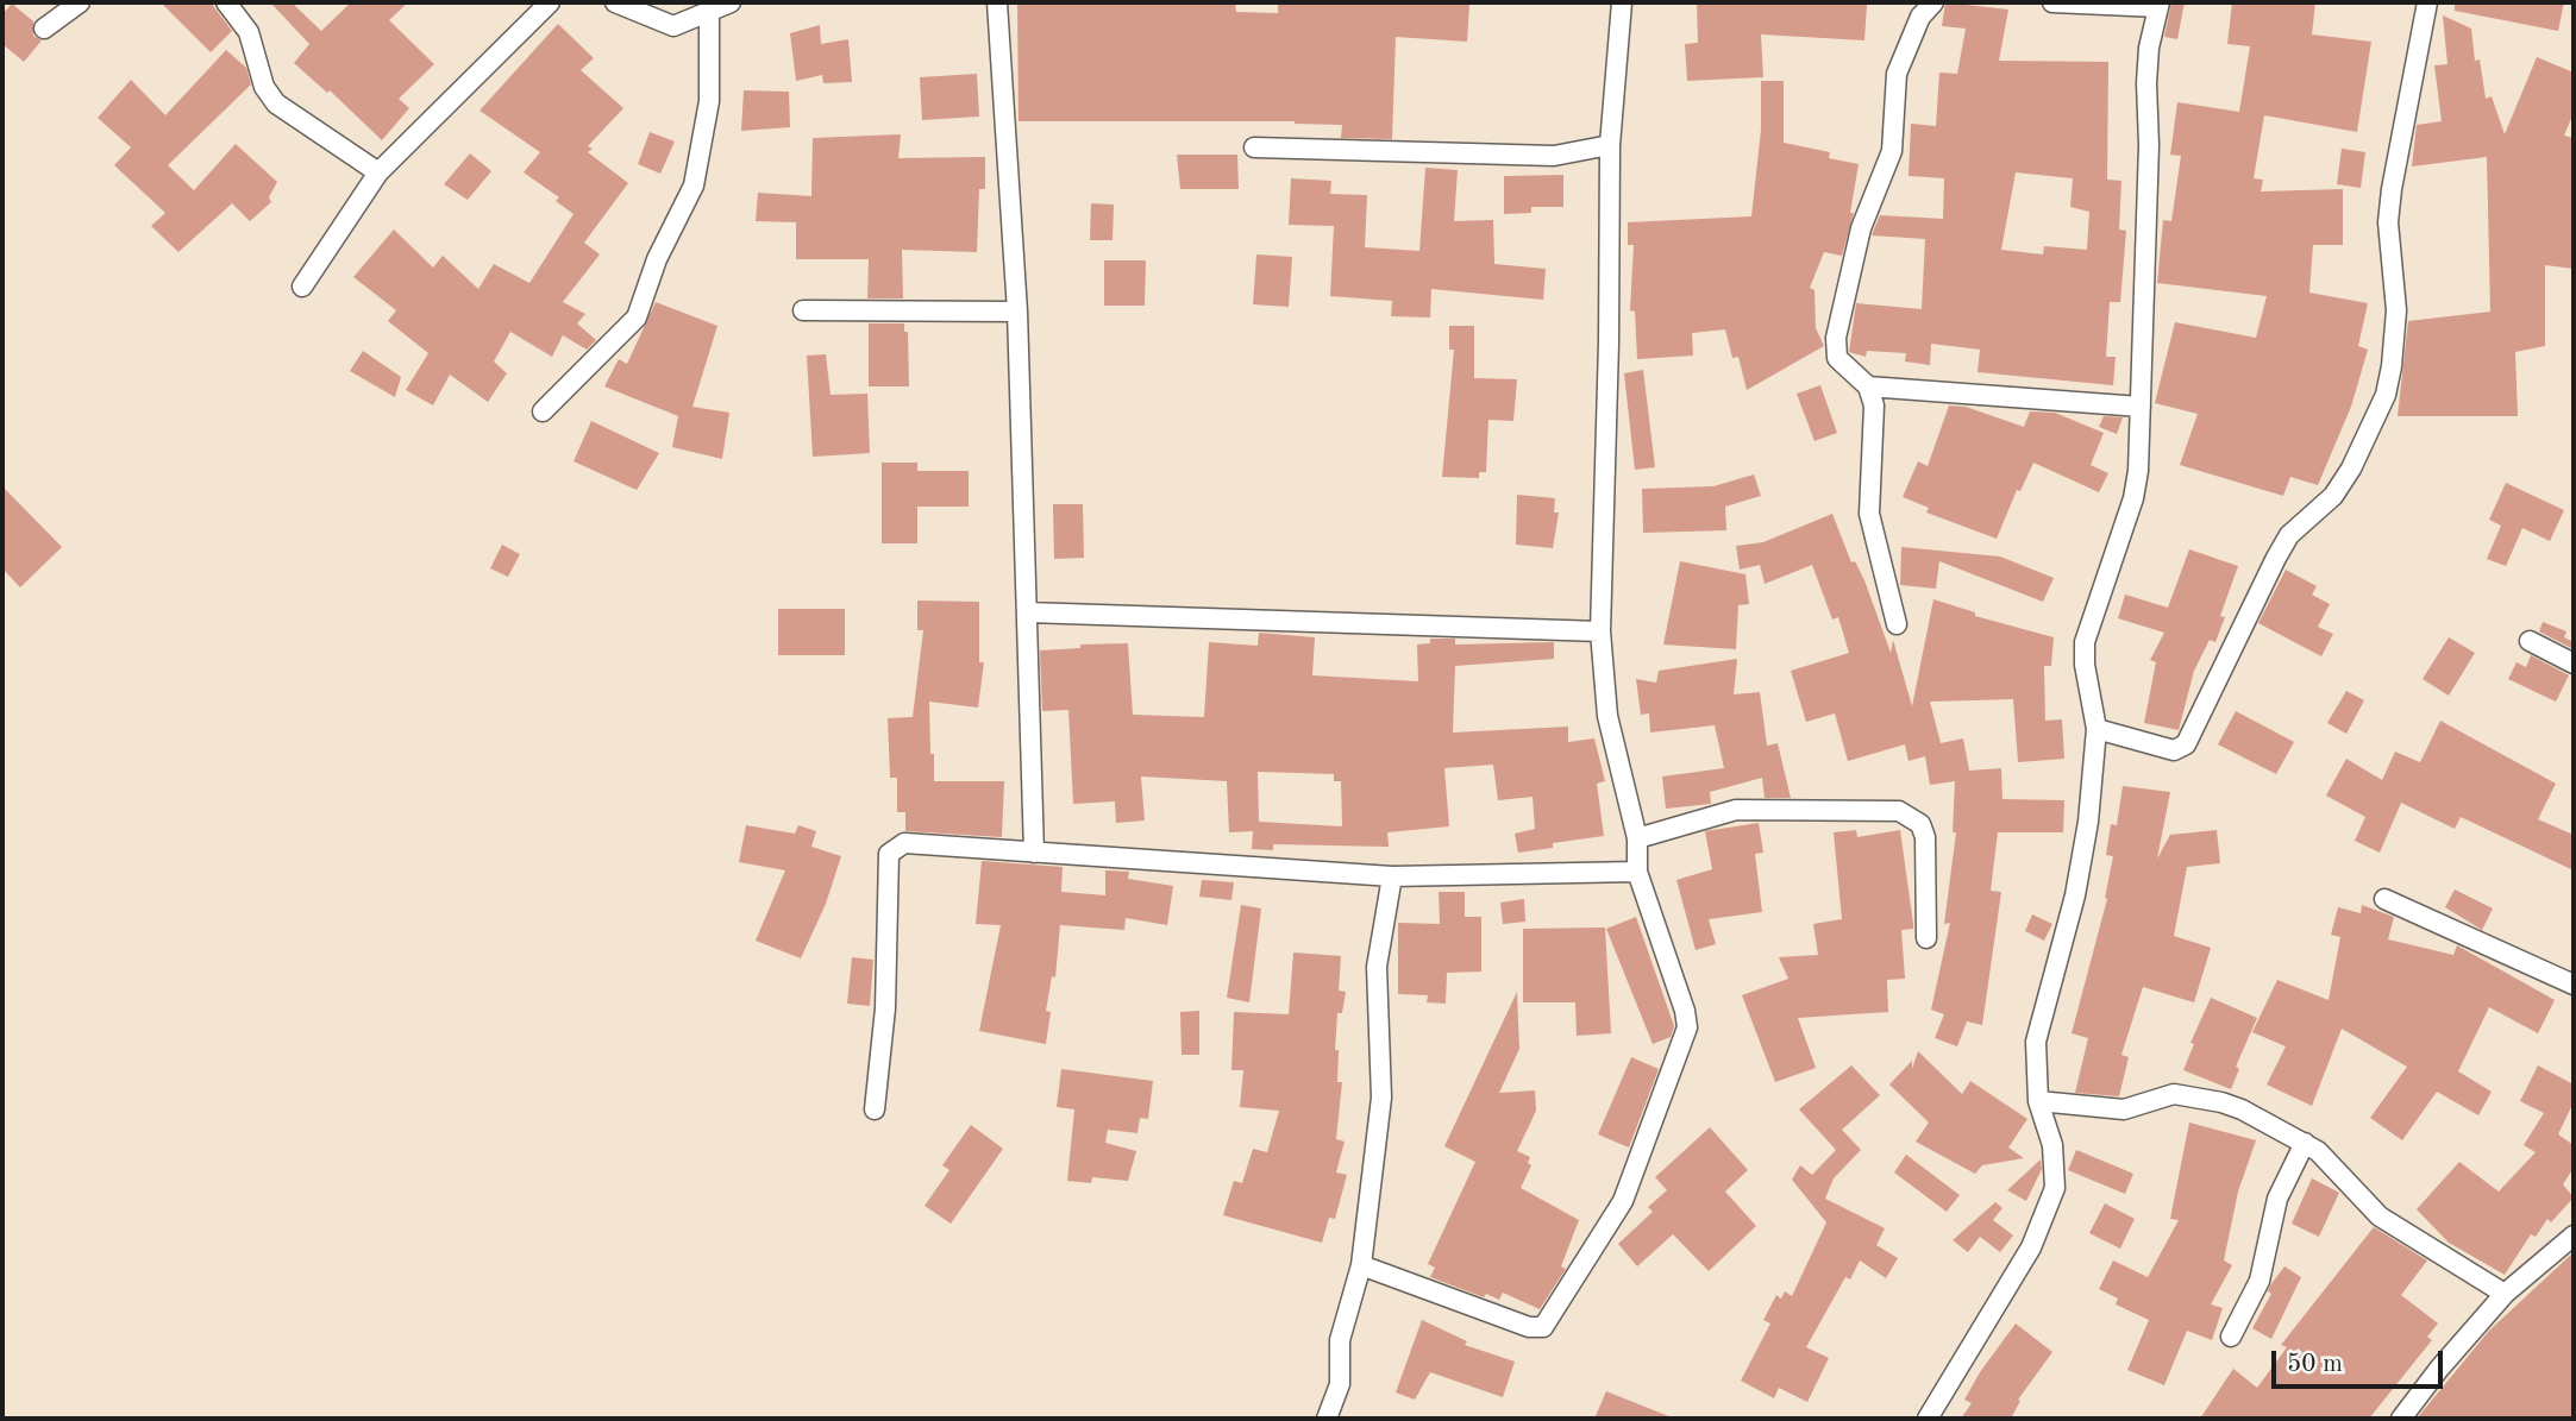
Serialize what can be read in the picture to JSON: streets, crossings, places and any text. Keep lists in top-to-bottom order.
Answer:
{
  "scale_bar": "50 m"
}
